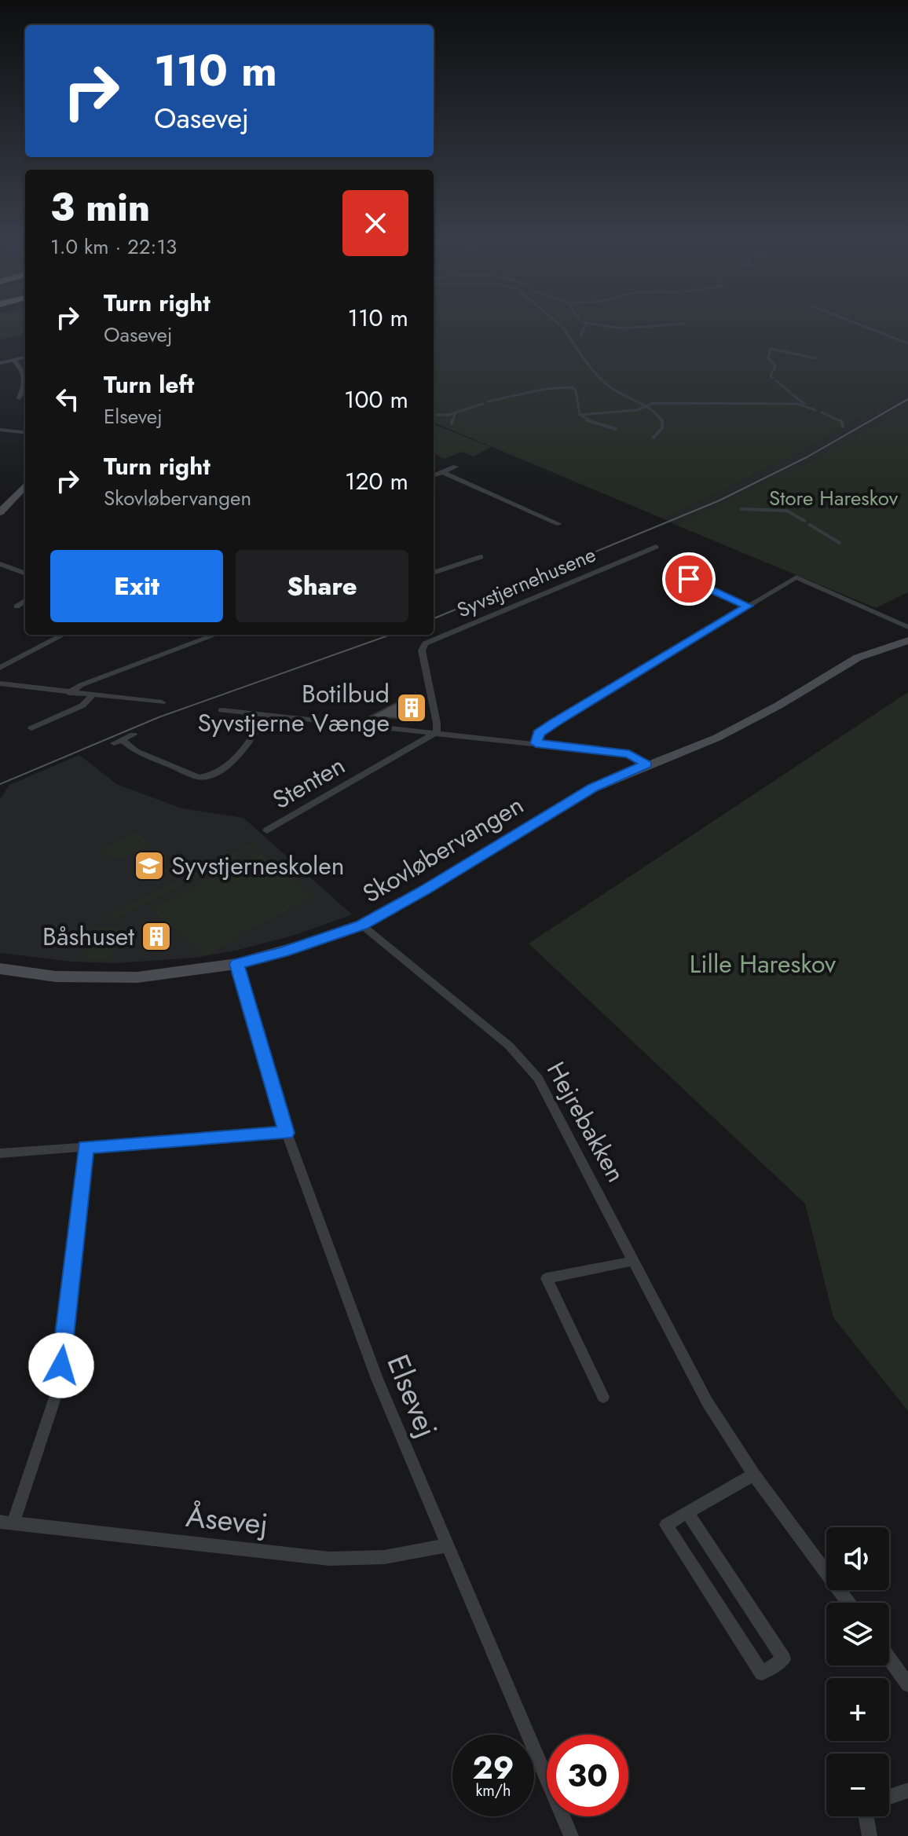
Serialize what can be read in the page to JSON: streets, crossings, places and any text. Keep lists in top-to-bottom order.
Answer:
{
  "streets": {
    "street": [
      "Syvstjernehusene",
      "Stenten",
      "Skovløbervangen",
      "Hejrebakken",
      "Elsevej",
      "Åsevej"
    ]
  },
  "crossings": [
    ["Syvstjernehusene", "Stenten"],
    ["Skovløbervangen", "Hejrebakken"],
    ["Skovløbervangen", "Elsevej"],
    ["Elsevej", "Åsevej"]
  ],
  "parks": ["Store Hareskov", "Lille Hareskov"],
  "places": {
    "building": ["Botilbud Syvstjerne Vænge", "Båshuset"],
    "school or university": ["Syvstjerneskolen"]
  },
  "page": {
    "turn": ["110 m", "Oasevej"],
    "heading": ["3 min", "1.0 km · 22:13"],
    "list": [
      {
        "name": "Turn right",
        "note": "Oasevej",
        "value": "110 m"
      },
      {
        "name": "Turn left",
        "note": "Elsevej",
        "value": "100 m"
      },
      {
        "name": "Turn right",
        "note": "Skovløbervangen",
        "value": "120 m"
      }
    ],
    "buttons": ["Exit", "Share"],
    "map_buttons": ["+", "−"],
    "speed": "29 km/h",
    "limit": "30"
  }
}
